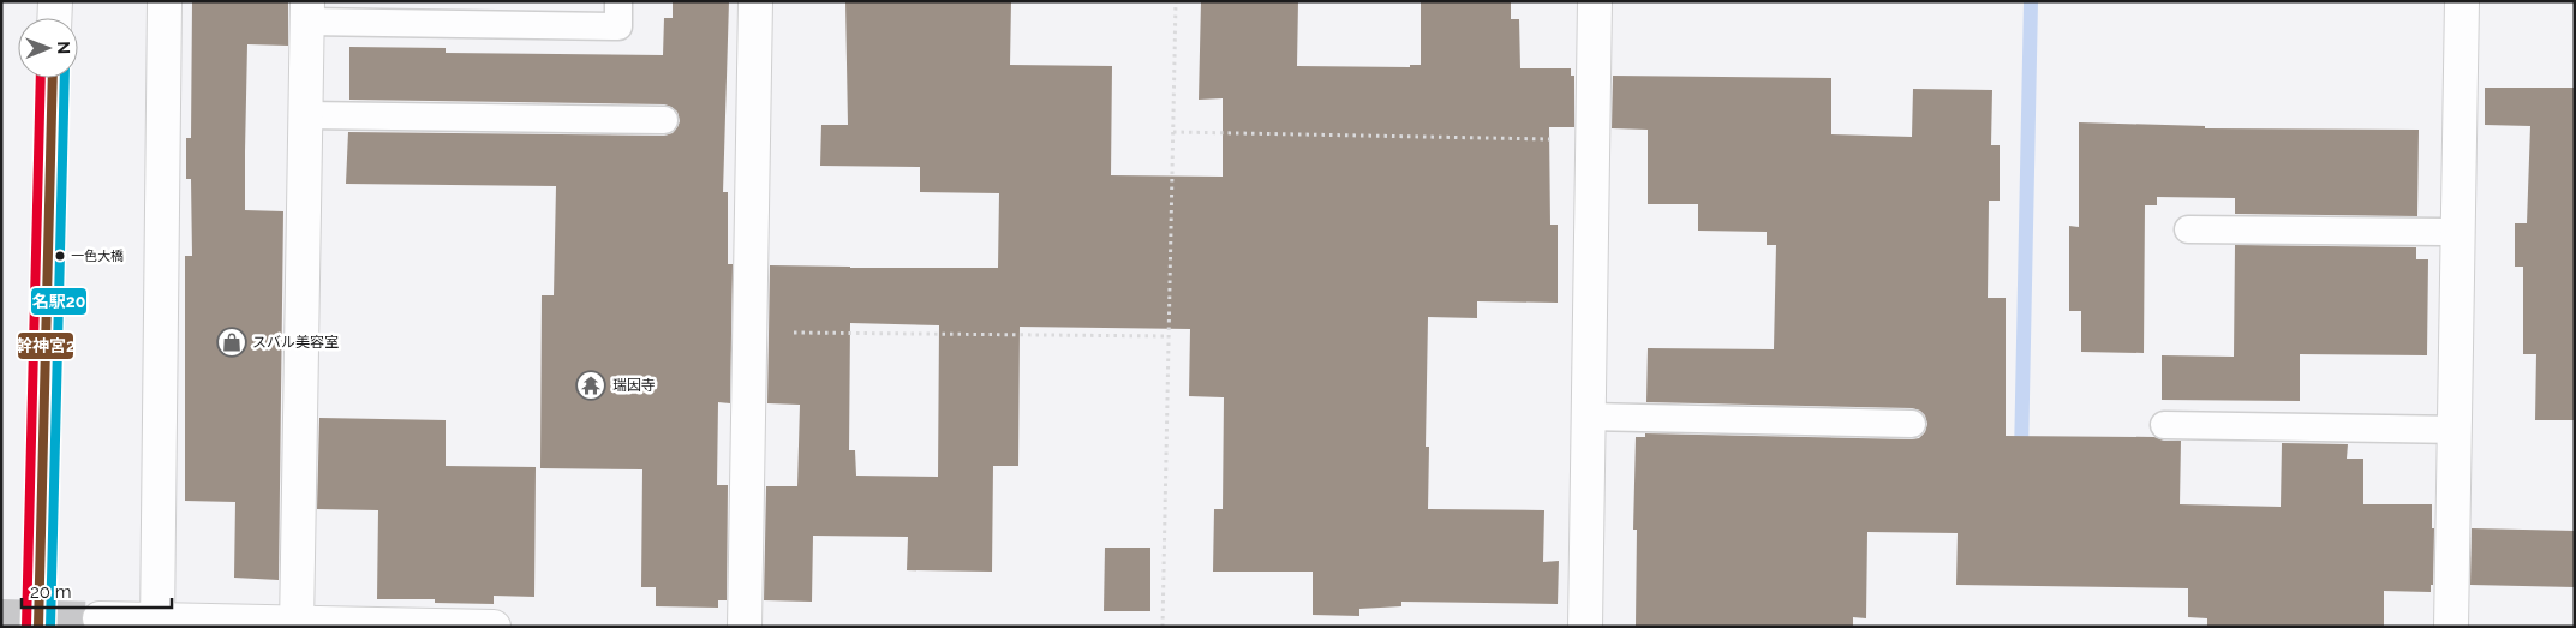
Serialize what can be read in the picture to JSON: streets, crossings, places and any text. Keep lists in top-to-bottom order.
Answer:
{
  "places": {
    "other": ["一色大橋"],
    "shop": ["スバル美容室"],
    "temple": ["瑞因寺"]
  },
  "lines": ["transit line 幹神宮2", "transit line 名駅20"],
  "scale_bar": "20 m",
  "north": "right"
}
